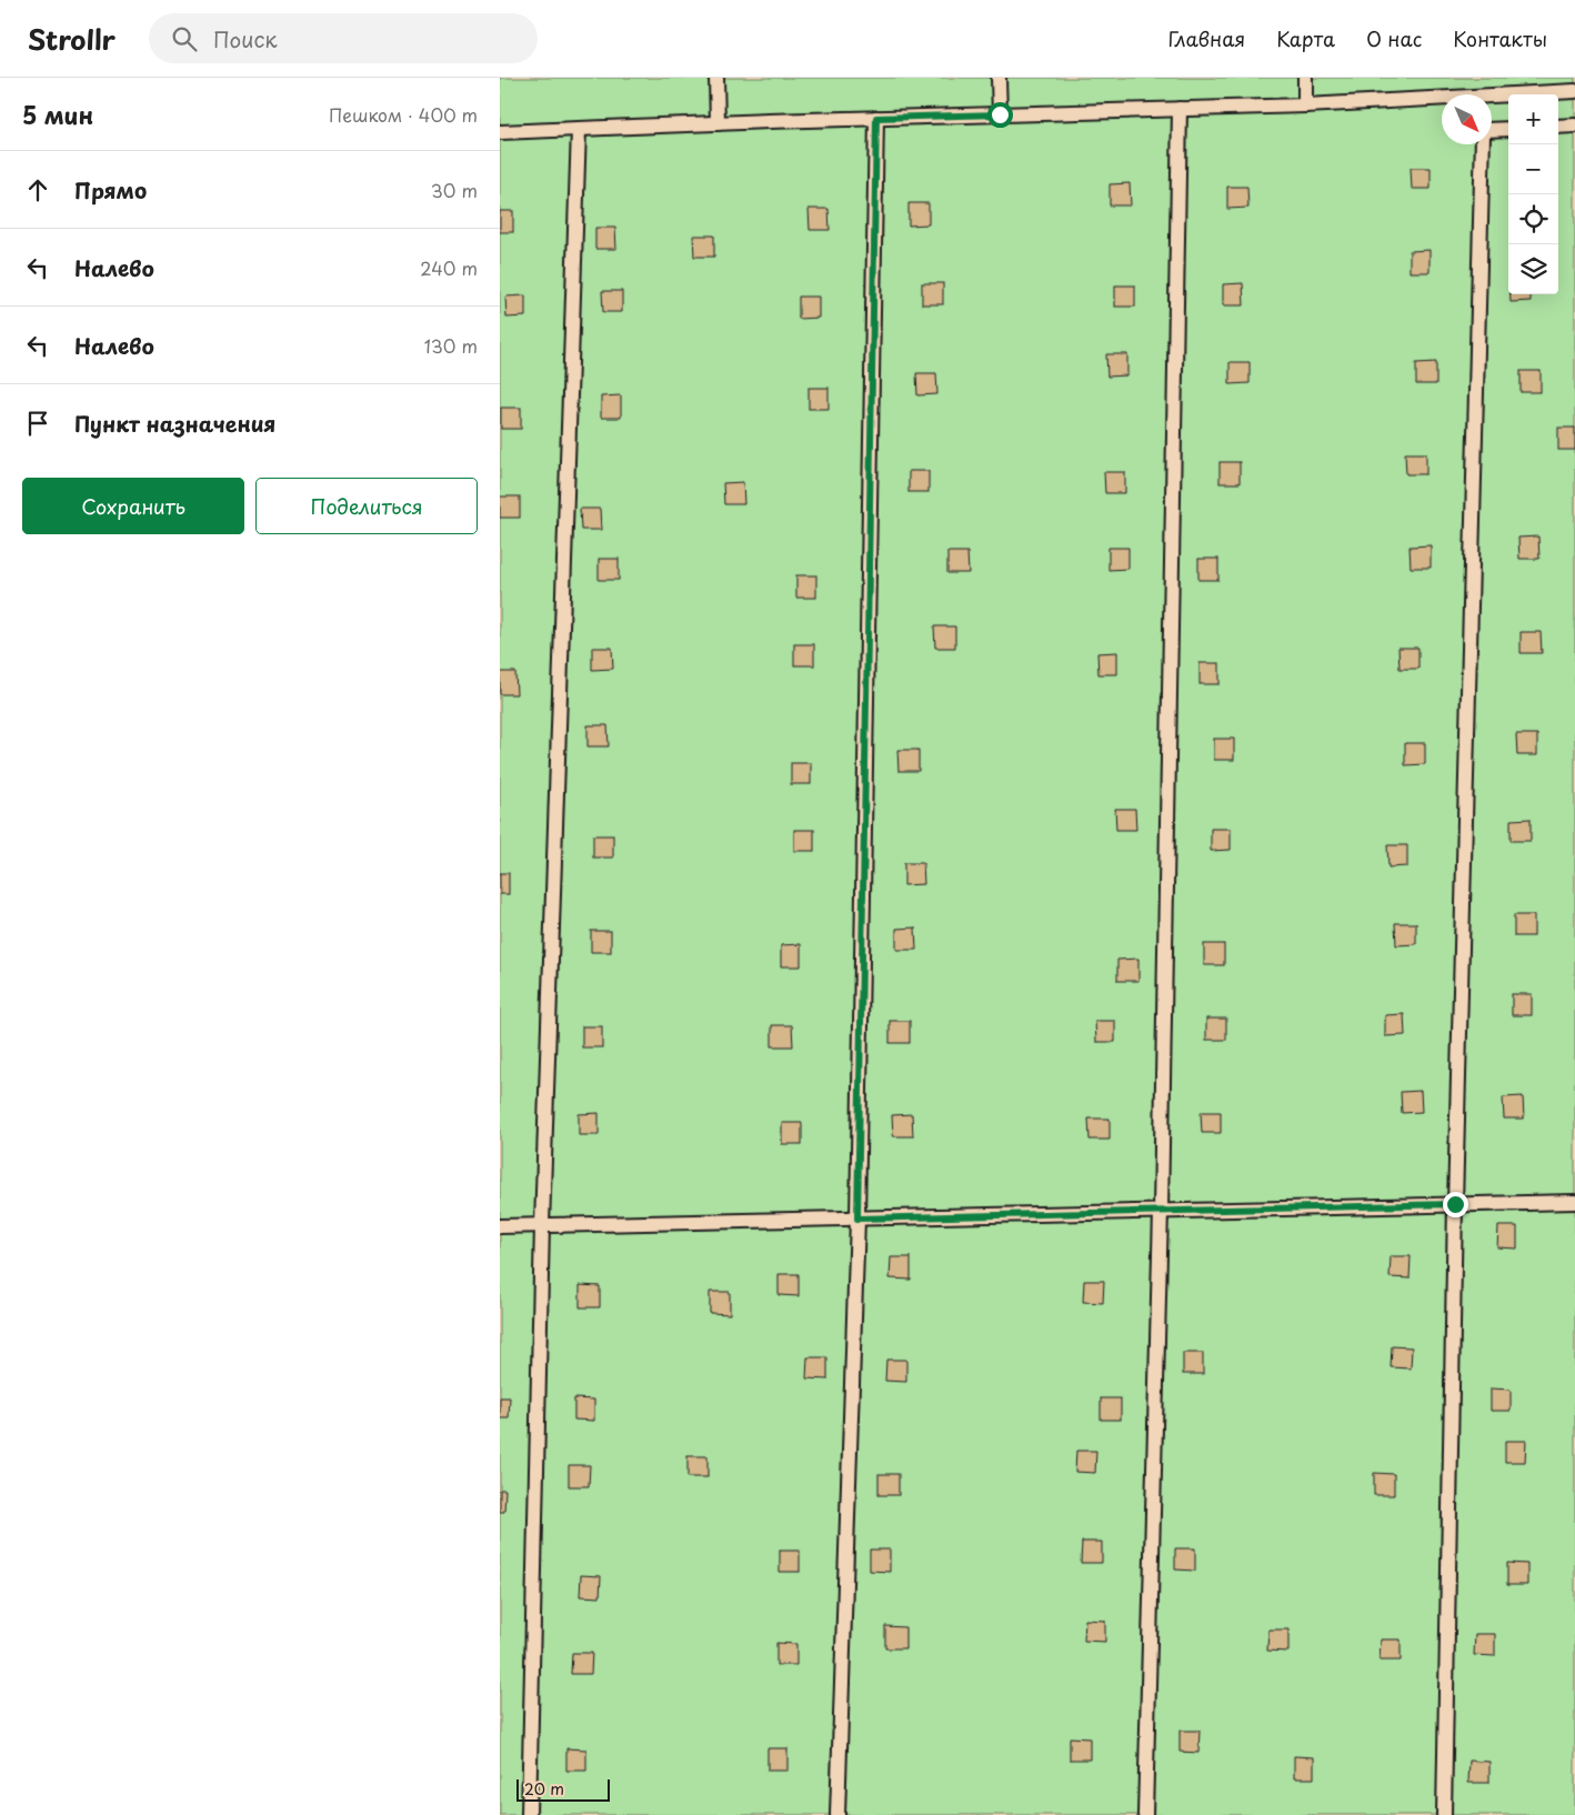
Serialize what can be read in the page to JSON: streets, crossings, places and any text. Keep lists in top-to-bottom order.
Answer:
{
  "scale_bar": "20 m",
  "north": "bottom right",
  "page": {
    "header": "Strollr",
    "search": "Поиск",
    "nav": [
      "Главная",
      "Карта",
      "О нас",
      "Контакты"
    ],
    "heading": ["5 мин", "Пешком · 400 m"],
    "map_buttons": ["+", "−"],
    "list": [
      ["Прямо", "30 m"],
      ["Налево", "240 m"],
      ["Налево", "130 m"],
      "Пункт назначения"
    ],
    "buttons": ["Сохранить", "Поделиться"],
    "scale": "20 m"
  }
}
